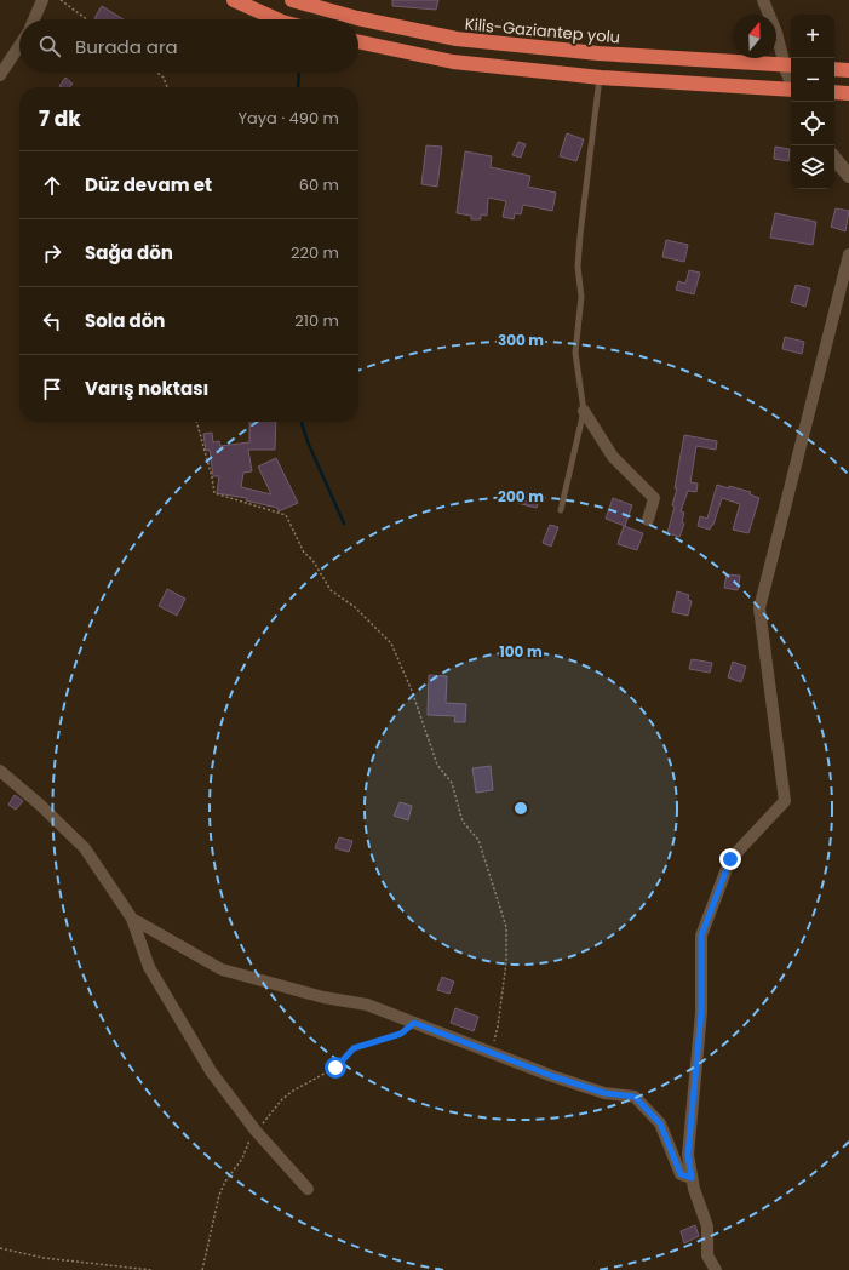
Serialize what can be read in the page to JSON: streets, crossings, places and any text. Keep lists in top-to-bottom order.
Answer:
{
  "streets": {
    "highway": ["Kilis-Gaziantep yolu"]
  },
  "north": "top",
  "page": {
    "map_buttons": ["+", "−"],
    "search": "Burada ara",
    "heading": ["7 dk", "Yaya · 490 m"],
    "list": [
      ["Düz devam et", "60 m"],
      ["Sağa dön", "220 m"],
      ["Sola dön", "210 m"],
      "Varış noktası"
    ]
  },
  "rings": ["300 m", "200 m", "100 m"]
}
